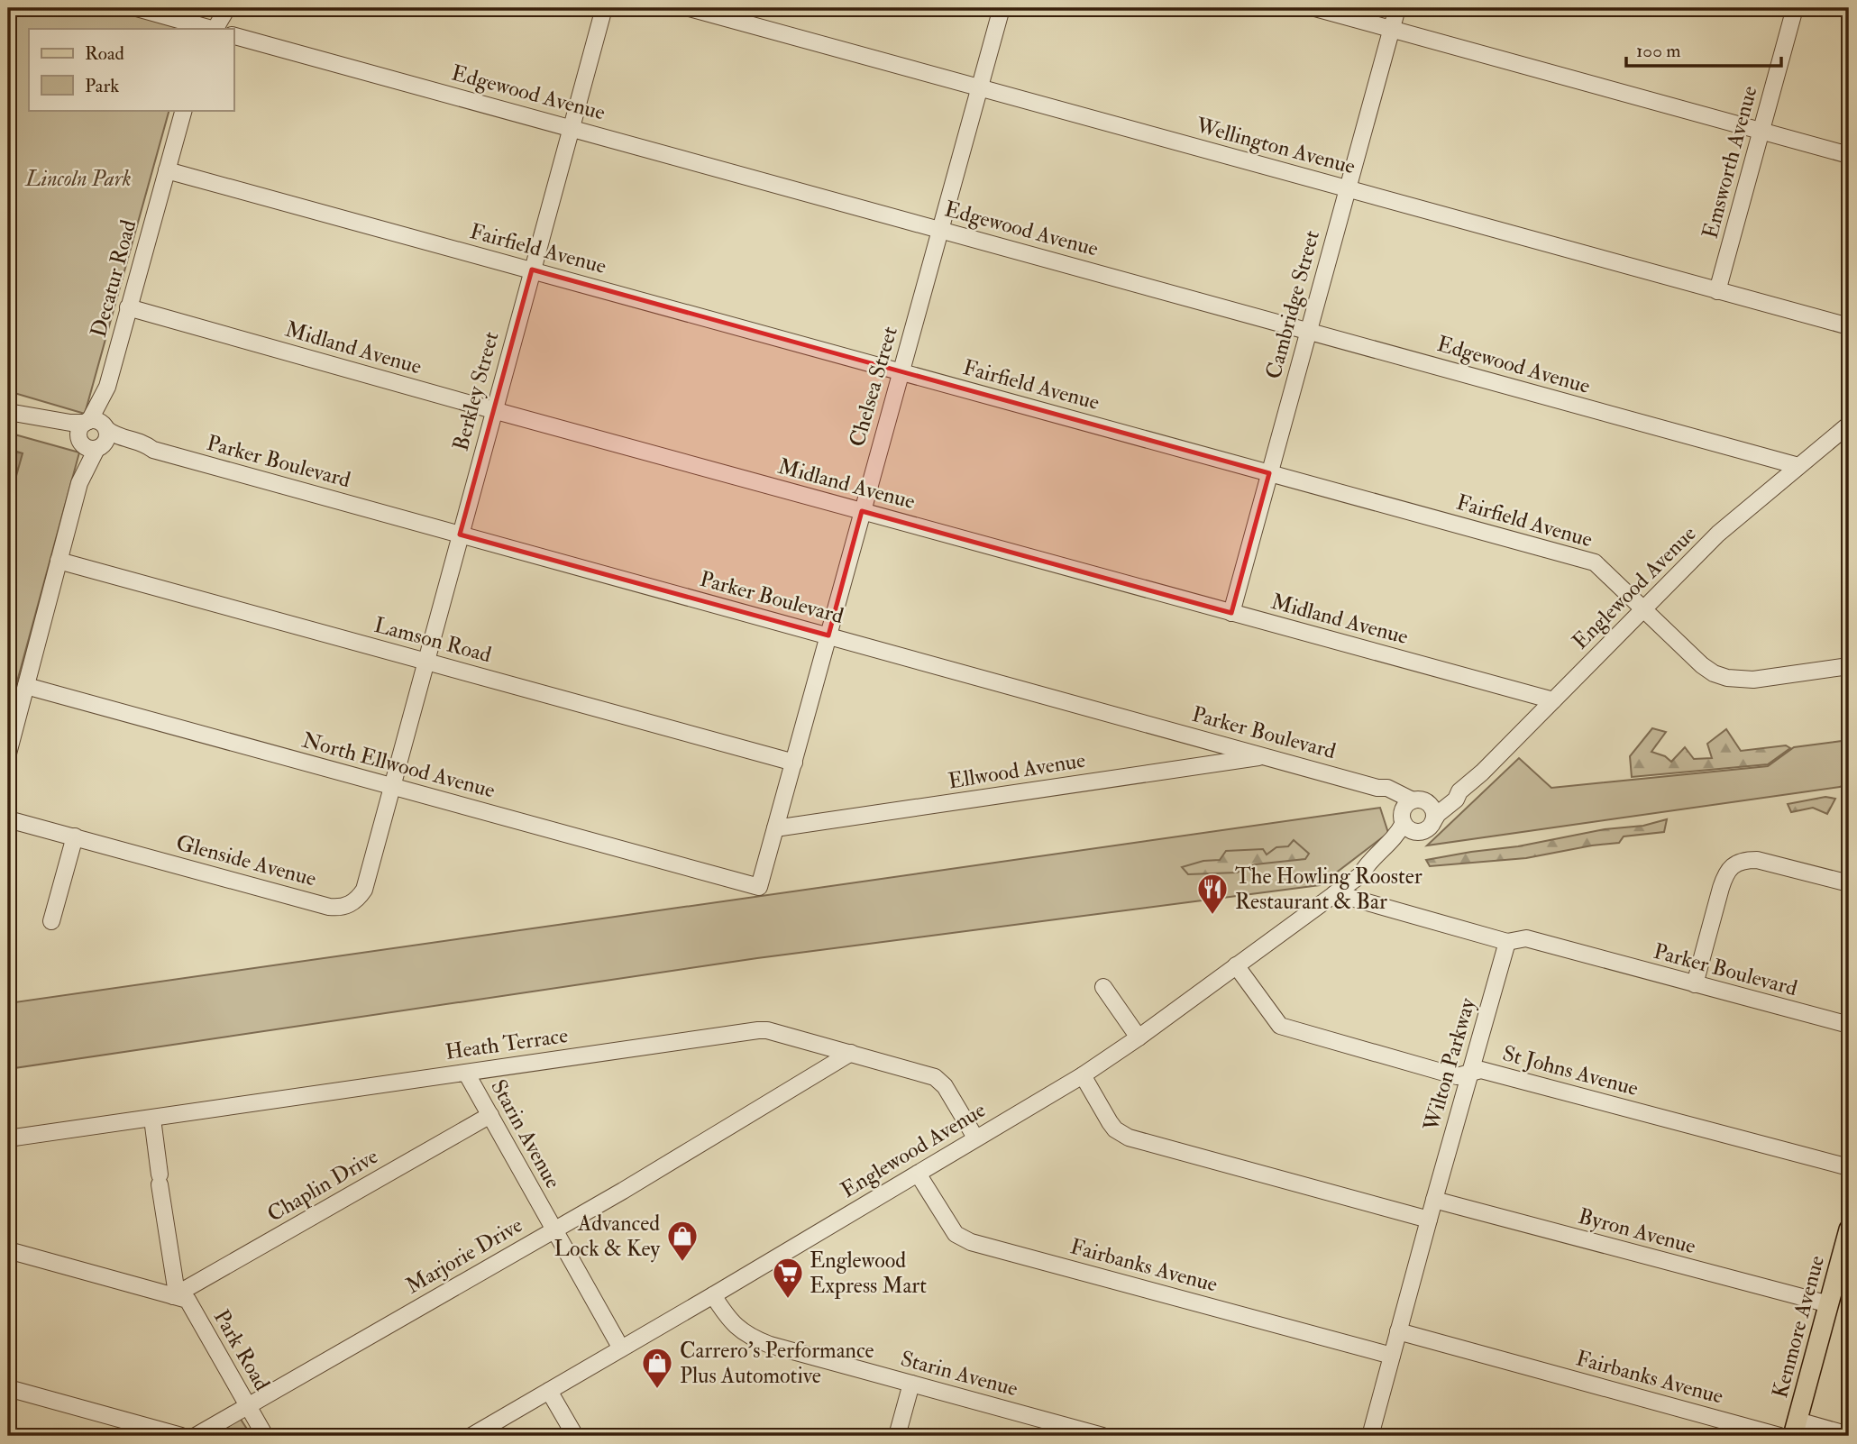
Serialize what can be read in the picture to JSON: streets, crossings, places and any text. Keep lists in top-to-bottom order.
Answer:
{
  "streets": {
    "main road": ["Kenmore Avenue"],
    "street": [
      "Edgewood Avenue",
      "Wellington Avenue",
      "Emsworth Avenue",
      "Fairfield Avenue",
      "Decatur Road",
      "Cambridge Street",
      "Midland Avenue",
      "Chelsea Street",
      "Berkley Street",
      "Parker Boulevard",
      "Englewood Avenue",
      "Lamson Road",
      "North Ellwood Avenue",
      "Ellwood Avenue",
      "Glenside Avenue",
      "Heath Terrace",
      "Wilton Parkway",
      "St Johns Avenue",
      "Starin Avenue",
      "Chaplin Drive",
      "Byron Avenue",
      "Marjorie Drive",
      "Fairbanks Avenue",
      "Park Road"
    ]
  },
  "crossings": [
    ["Edgewood Avenue", "Cambridge Street"],
    ["Edgewood Avenue", "Chelsea Street"],
    ["Edgewood Avenue", "Berkley Street"],
    ["Edgewood Avenue", "Englewood Avenue"],
    ["Wellington Avenue", "Emsworth Avenue"],
    ["Wellington Avenue", "Cambridge Street"],
    ["Wellington Avenue", "Chelsea Street"],
    ["Fairfield Avenue", "Decatur Road"],
    ["Fairfield Avenue", "Cambridge Street"],
    ["Fairfield Avenue", "Chelsea Street"],
    ["Fairfield Avenue", "Berkley Street"],
    ["Fairfield Avenue", "Englewood Avenue"],
    ["Decatur Road", "Midland Avenue"],
    ["Decatur Road", "Parker Boulevard"],
    ["Cambridge Street", "Midland Avenue"],
    ["Midland Avenue", "Chelsea Street"],
    ["Midland Avenue", "Berkley Street"],
    ["Midland Avenue", "Englewood Avenue"],
    ["Chelsea Street", "Parker Boulevard"],
    ["Chelsea Street", "Lamson Road"],
    ["Chelsea Street", "North Ellwood Avenue"],
    ["Chelsea Street", "Ellwood Avenue"],
    ["Berkley Street", "Parker Boulevard"],
    ["Berkley Street", "Lamson Road"],
    ["Berkley Street", "North Ellwood Avenue"],
    ["Berkley Street", "Glenside Avenue"],
    ["Parker Boulevard", "Englewood Avenue"],
    ["Parker Boulevard", "Ellwood Avenue"],
    ["Parker Boulevard", "Wilton Parkway"],
    ["Englewood Avenue", "Heath Terrace"],
    ["Englewood Avenue", "St Johns Avenue"],
    ["Englewood Avenue", "Starin Avenue"],
    ["Englewood Avenue", "Fairbanks Avenue"],
    ["North Ellwood Avenue", "Glenside Avenue"],
    ["Heath Terrace", "Starin Avenue"],
    ["Heath Terrace", "Marjorie Drive"],
    ["Wilton Parkway", "St Johns Avenue"],
    ["Wilton Parkway", "Byron Avenue"],
    ["Starin Avenue", "Chaplin Drive"],
    ["Starin Avenue", "Marjorie Drive"],
    ["Chaplin Drive", "Park Road"],
    ["Byron Avenue", "Kenmore Avenue"],
    ["Marjorie Drive", "Park Road"]
  ],
  "parks": ["Lincoln Park"],
  "places": {
    "restaurant": ["The Howling Rooster Restaurant & Bar"],
    "shop": ["Advanced Lock & Key", "Carrero's Performance Plus Automotive"],
    "supermarket": ["Englewood Express Mart"]
  },
  "legend": ["Road", "Park"],
  "scale_bar": "100 m"
}
